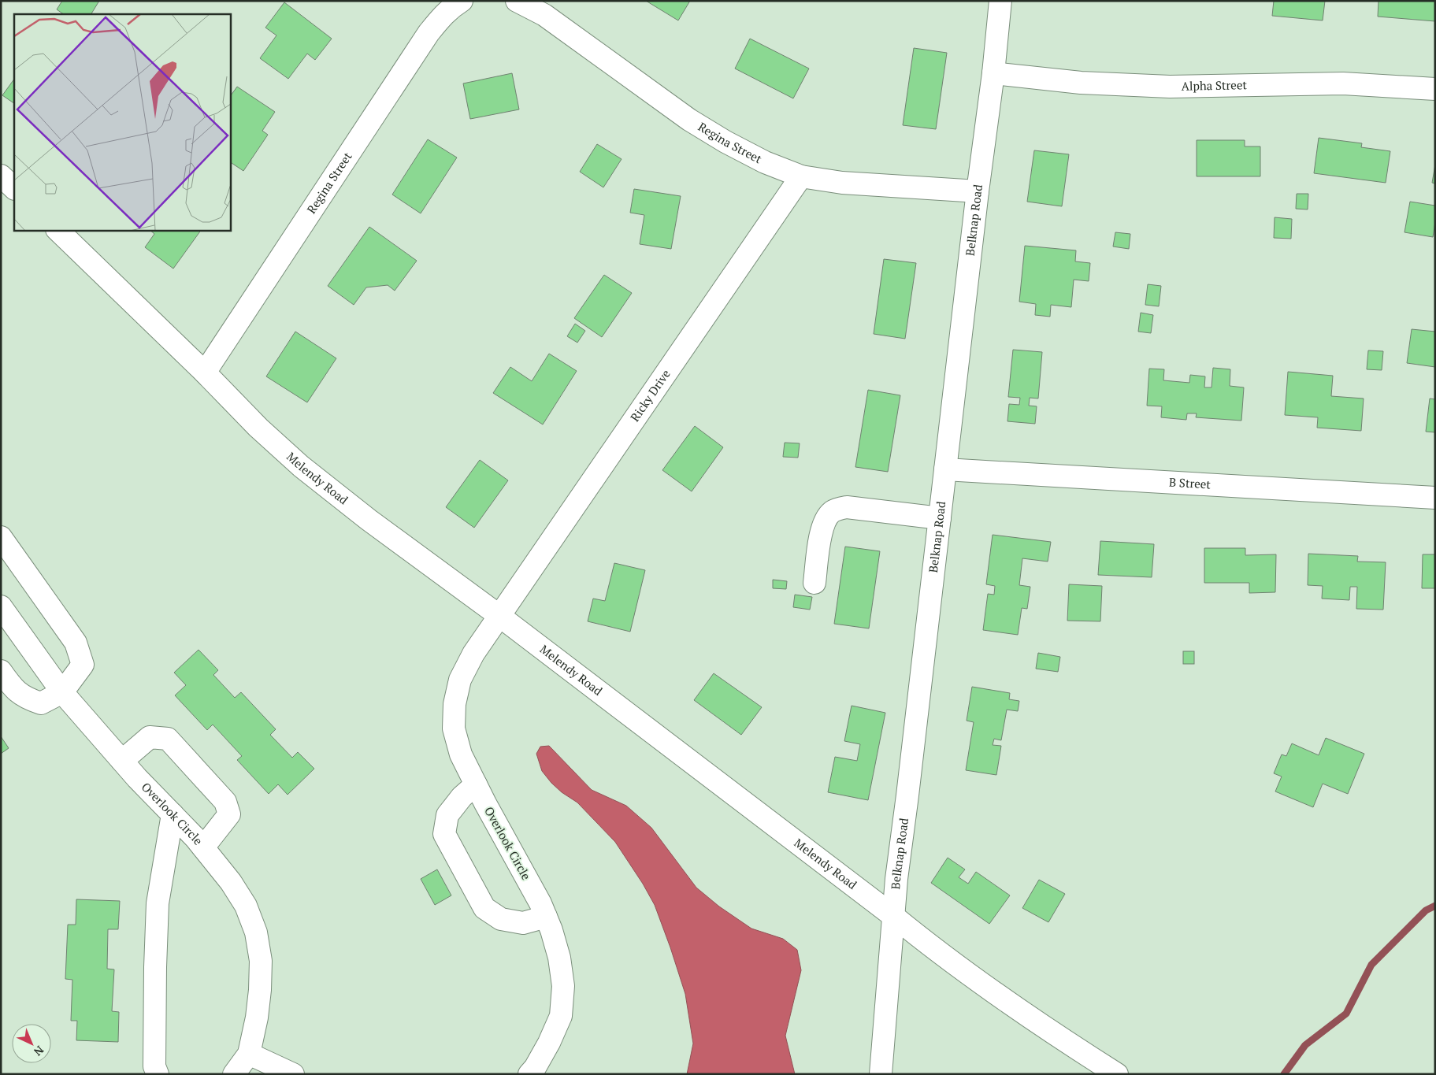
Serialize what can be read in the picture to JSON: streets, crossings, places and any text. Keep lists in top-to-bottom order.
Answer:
{
  "streets": {
    "street": [
      "Alpha Street",
      "Regina Street",
      "Belknap Road",
      "Ricky Drive",
      "Melendy Road",
      "B Street",
      "Overlook Circle"
    ]
  },
  "crossings": [
    ["Alpha Street", "Belknap Road"],
    ["Regina Street", "Belknap Road"],
    ["Regina Street", "Ricky Drive"],
    ["Regina Street", "Melendy Road"],
    ["Belknap Road", "Melendy Road"],
    ["Belknap Road", "B Street"],
    ["Ricky Drive", "Melendy Road"],
    ["Ricky Drive", "Overlook Circle"],
    ["Melendy Road", "Overlook Circle"]
  ],
  "north": "bottom right"
}
